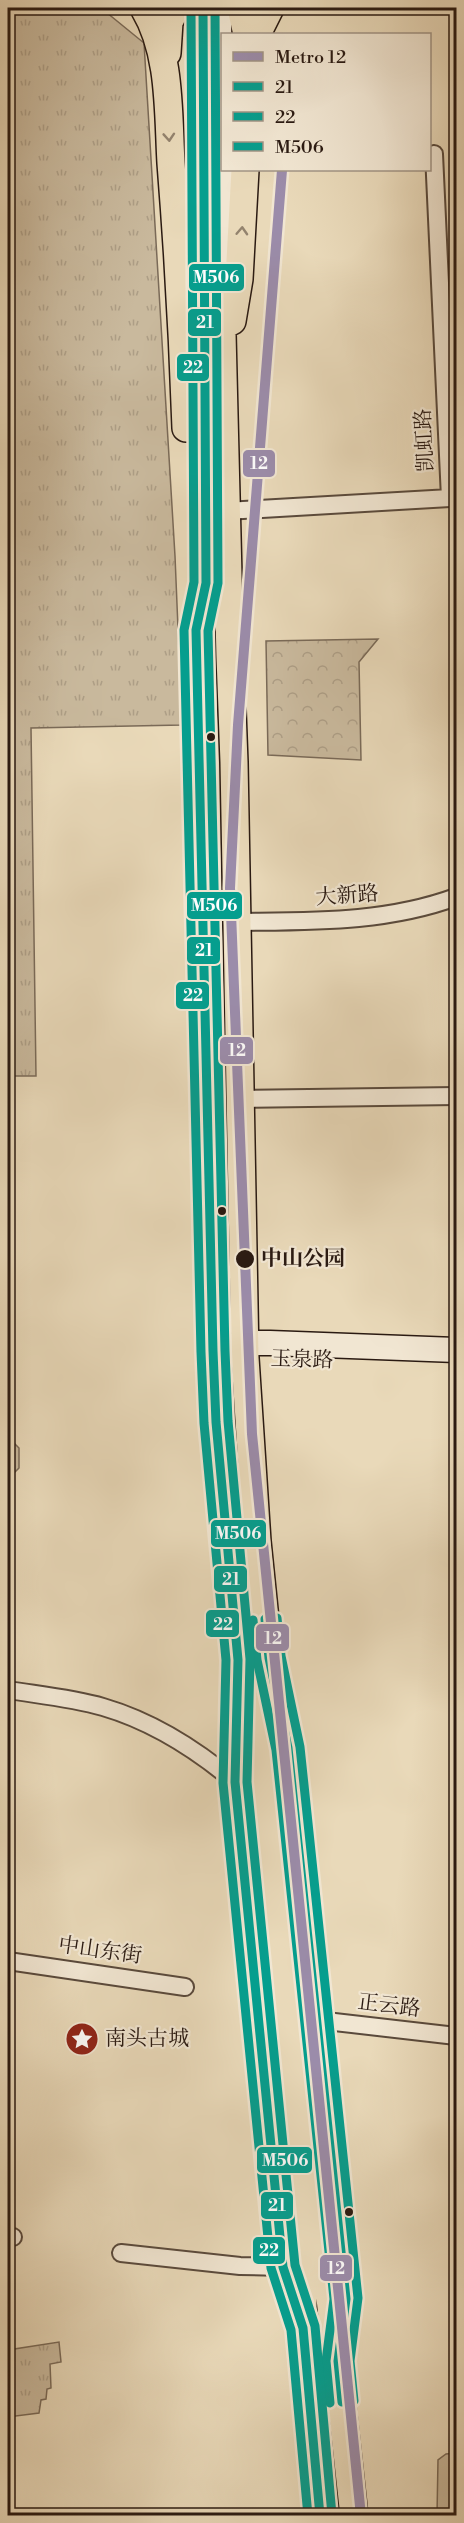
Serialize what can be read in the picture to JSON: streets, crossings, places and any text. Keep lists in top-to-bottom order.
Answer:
{
  "streets": {
    "street": [
      "凯虹路",
      "大新路",
      "玉泉路",
      "中山东街",
      "正云路"
    ]
  },
  "places": {
    "other": ["中山公园"],
    "place": ["南头古城"]
  },
  "lines": [
    "transit line 21",
    "transit line 22",
    "transit line M506",
    "metro line 12"
  ],
  "legend": [
    "Metro 12",
    "21",
    "22",
    "M506"
  ]
}
